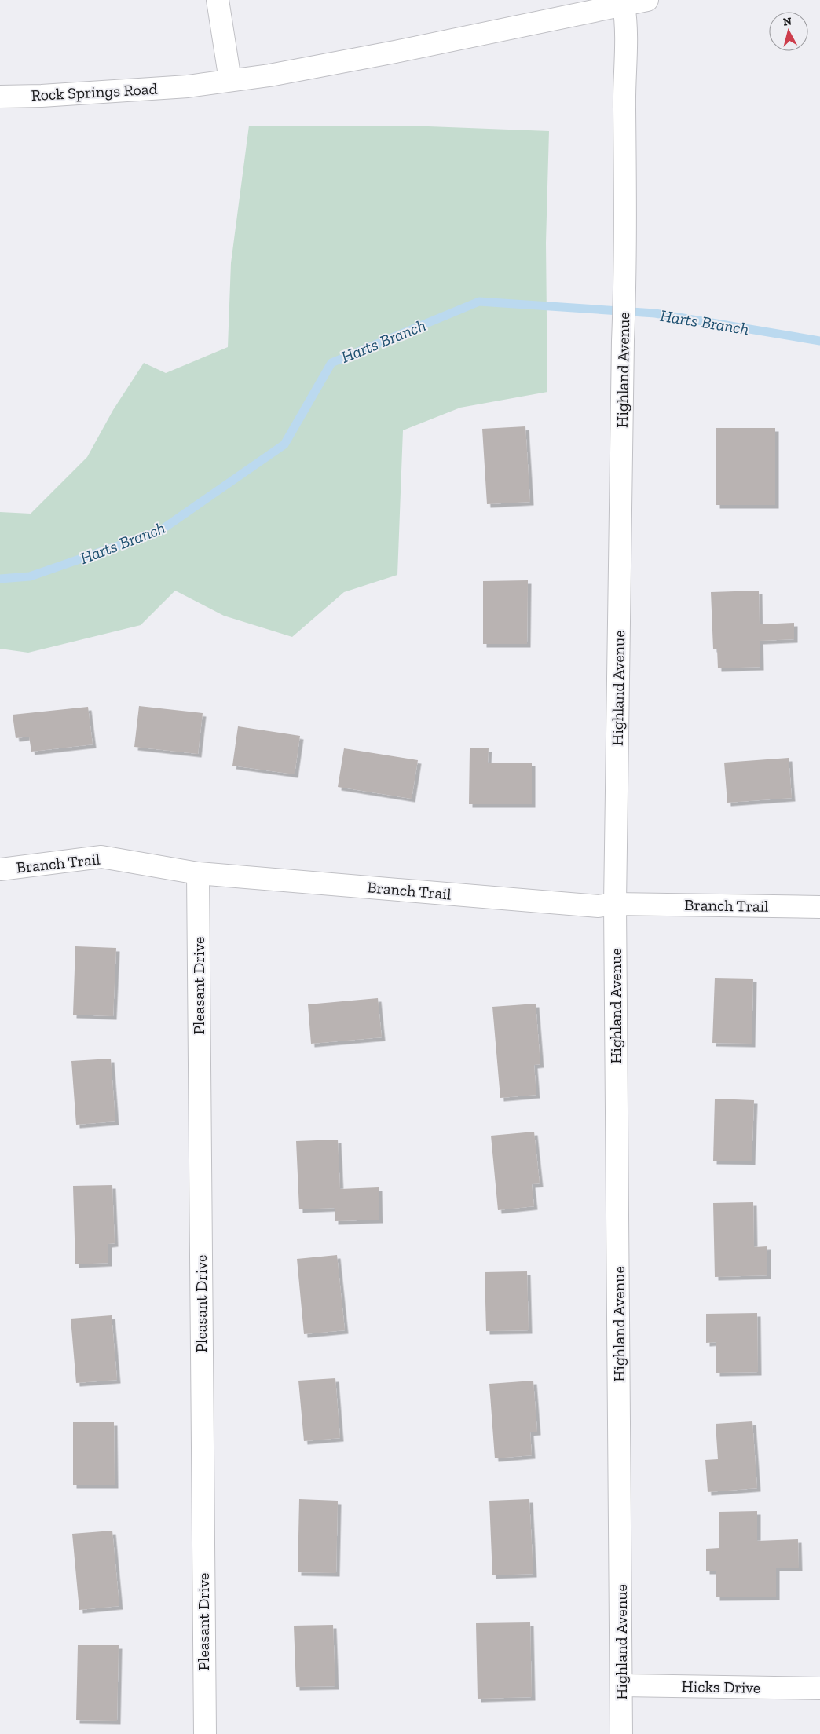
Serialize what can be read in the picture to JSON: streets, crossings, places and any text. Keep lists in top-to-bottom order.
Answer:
{
  "streets": {
    "street": [
      "Rock Springs Road",
      "Highland Avenue",
      "Branch Trail",
      "Pleasant Drive",
      "Hicks Drive"
    ]
  },
  "crossings": [
    ["Rock Springs Road", "Highland Avenue"],
    ["Highland Avenue", "Branch Trail"],
    ["Highland Avenue", "Hicks Drive"],
    ["Branch Trail", "Pleasant Drive"]
  ],
  "water": ["Harts Branch"],
  "north": "top"
}
